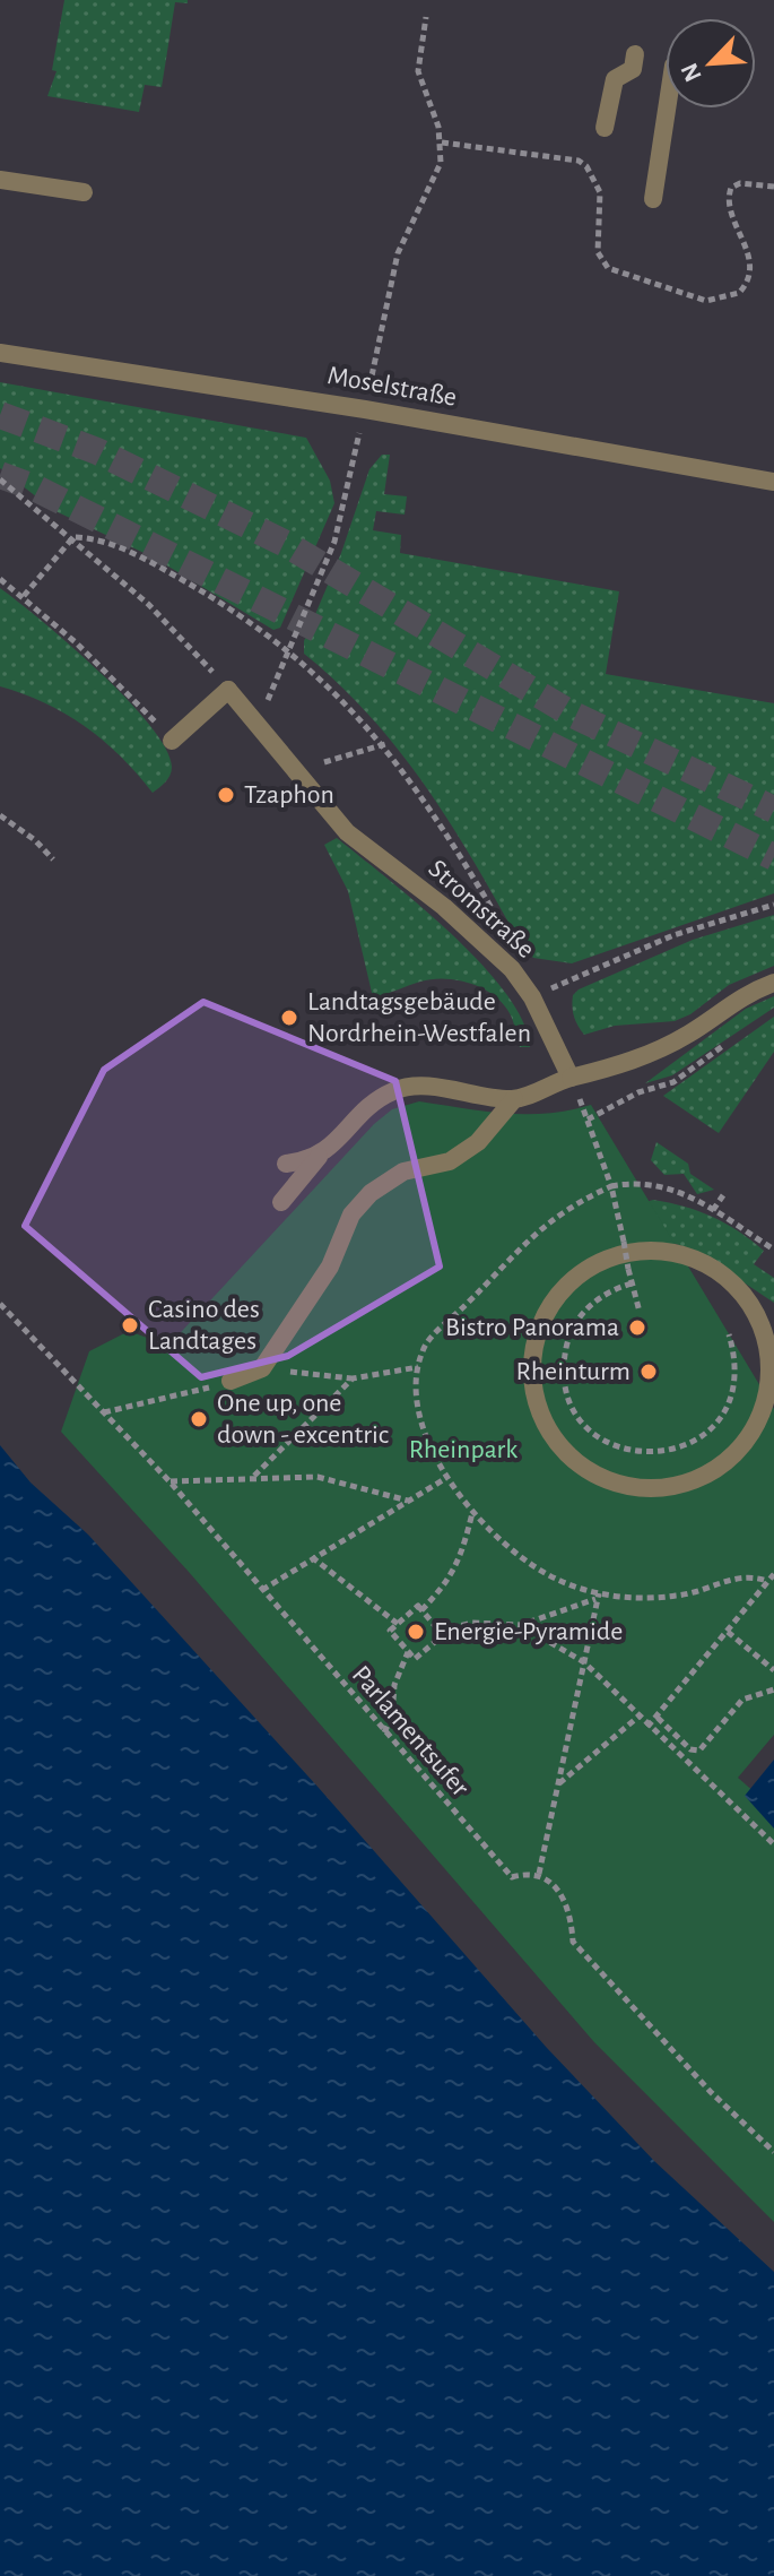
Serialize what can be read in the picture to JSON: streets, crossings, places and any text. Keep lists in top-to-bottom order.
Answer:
{
  "streets": {
    "street": ["Moselstraße", "Stromstraße"],
    "path": ["Parlamentsufer"]
  },
  "parks": ["Rheinpark"],
  "places": [
    "Tzaphon",
    "Landtagsgebäude Nordrhein-Westfalen",
    "Casino des Landtages",
    "Bistro Panorama",
    "Rheinturm",
    "One up, one down - excentric",
    "Energie-Pyramide"
  ],
  "north": "bottom left"
}
